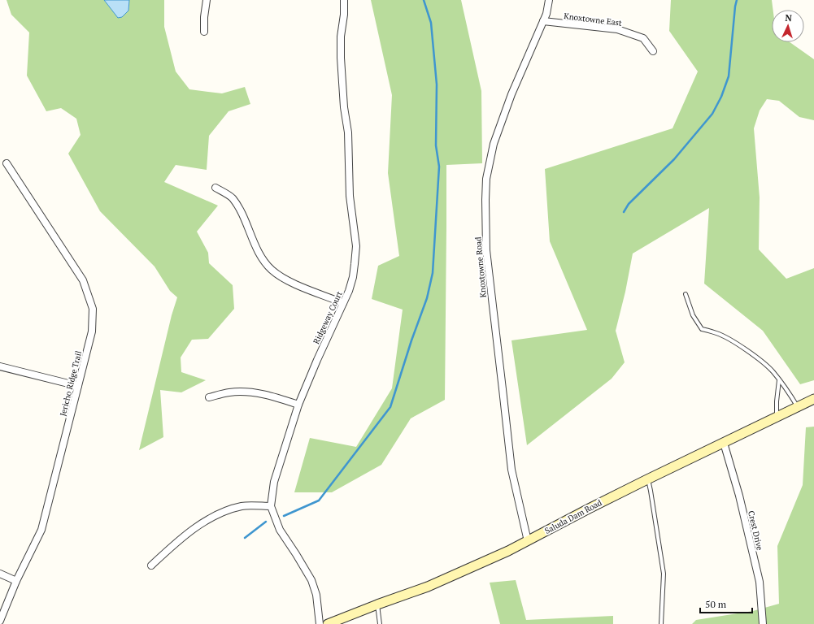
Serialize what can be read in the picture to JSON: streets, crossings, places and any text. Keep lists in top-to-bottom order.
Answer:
{
  "streets": {
    "street": [
      "Knoxtowne East",
      "Knoxtowne Road",
      "Ridgeway Court",
      "Jericho Ridge Trail",
      "Saluda Dam Road",
      "Crest Drive"
    ]
  },
  "crossings": [
    ["Knoxtowne East", "Knoxtowne Road"],
    ["Knoxtowne Road", "Saluda Dam Road"],
    ["Saluda Dam Road", "Crest Drive"]
  ],
  "scale_bar": "50 m",
  "north": "top"
}
